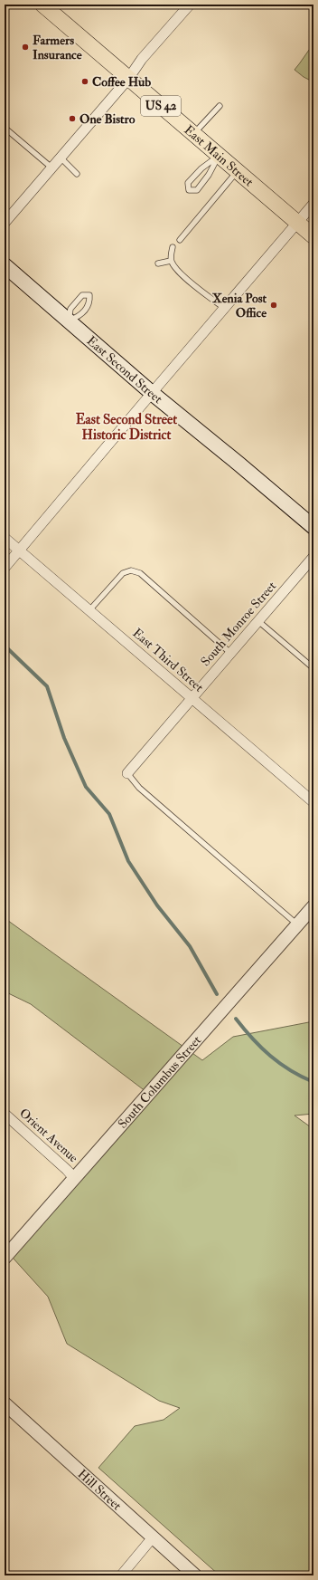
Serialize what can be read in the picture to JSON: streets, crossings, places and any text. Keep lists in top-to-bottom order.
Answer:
{
  "streets": {
    "main road": ["US 42", "East Main Street", "East Second Street"],
    "street": [
      "South Monroe Street",
      "East Third Street",
      "South Columbus Street",
      "Orient Avenue",
      "Hill Street"
    ]
  },
  "crossings": [
    ["South Monroe Street", "East Third Street"],
    ["South Columbus Street", "Orient Avenue"]
  ],
  "districts": ["East Second Street Historic District"],
  "places": [
    "Farmers Insurance",
    "Coffee Hub",
    "One Bistro",
    "Xenia Post Office"
  ]
}
